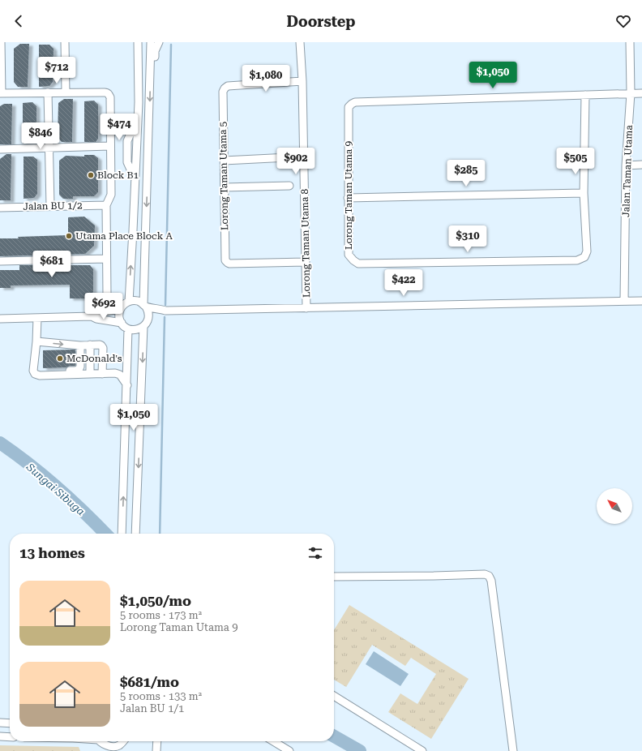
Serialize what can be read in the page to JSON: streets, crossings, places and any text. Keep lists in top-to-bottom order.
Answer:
{
  "streets": {
    "street": [
      "Jalan Taman Utama",
      "Lorong Taman Utama 5",
      "Lorong Taman Utama 9",
      "Jalan BU 1/2",
      "Lorong Taman Utama 8"
    ]
  },
  "crossings": [
    ["Jalan Taman Utama", "Lorong Taman Utama 9"],
    ["Lorong Taman Utama 5", "Lorong Taman Utama 8"]
  ],
  "water": ["Sungai Sibuga"],
  "places": ["Block B1", "Utama Place Block A", "McDonald's"],
  "north": "top left",
  "page": {
    "header": "Doorstep",
    "price": [
      "$712",
      "$1,050",
      "$1,080",
      "$474",
      "$846",
      "$902",
      "$505",
      "$285",
      "$310",
      "$681",
      "$422",
      "$692",
      "$1,050"
    ],
    "heading": "13 homes",
    "list": [
      {
        "name": "$1,050/mo",
        "note": "5 rooms · 173 m² · Lorong Taman Utama 9"
      },
      {
        "name": "$681/mo",
        "note": "5 rooms · 133 m² · Jalan BU 1/1"
      }
    ]
  }
}
